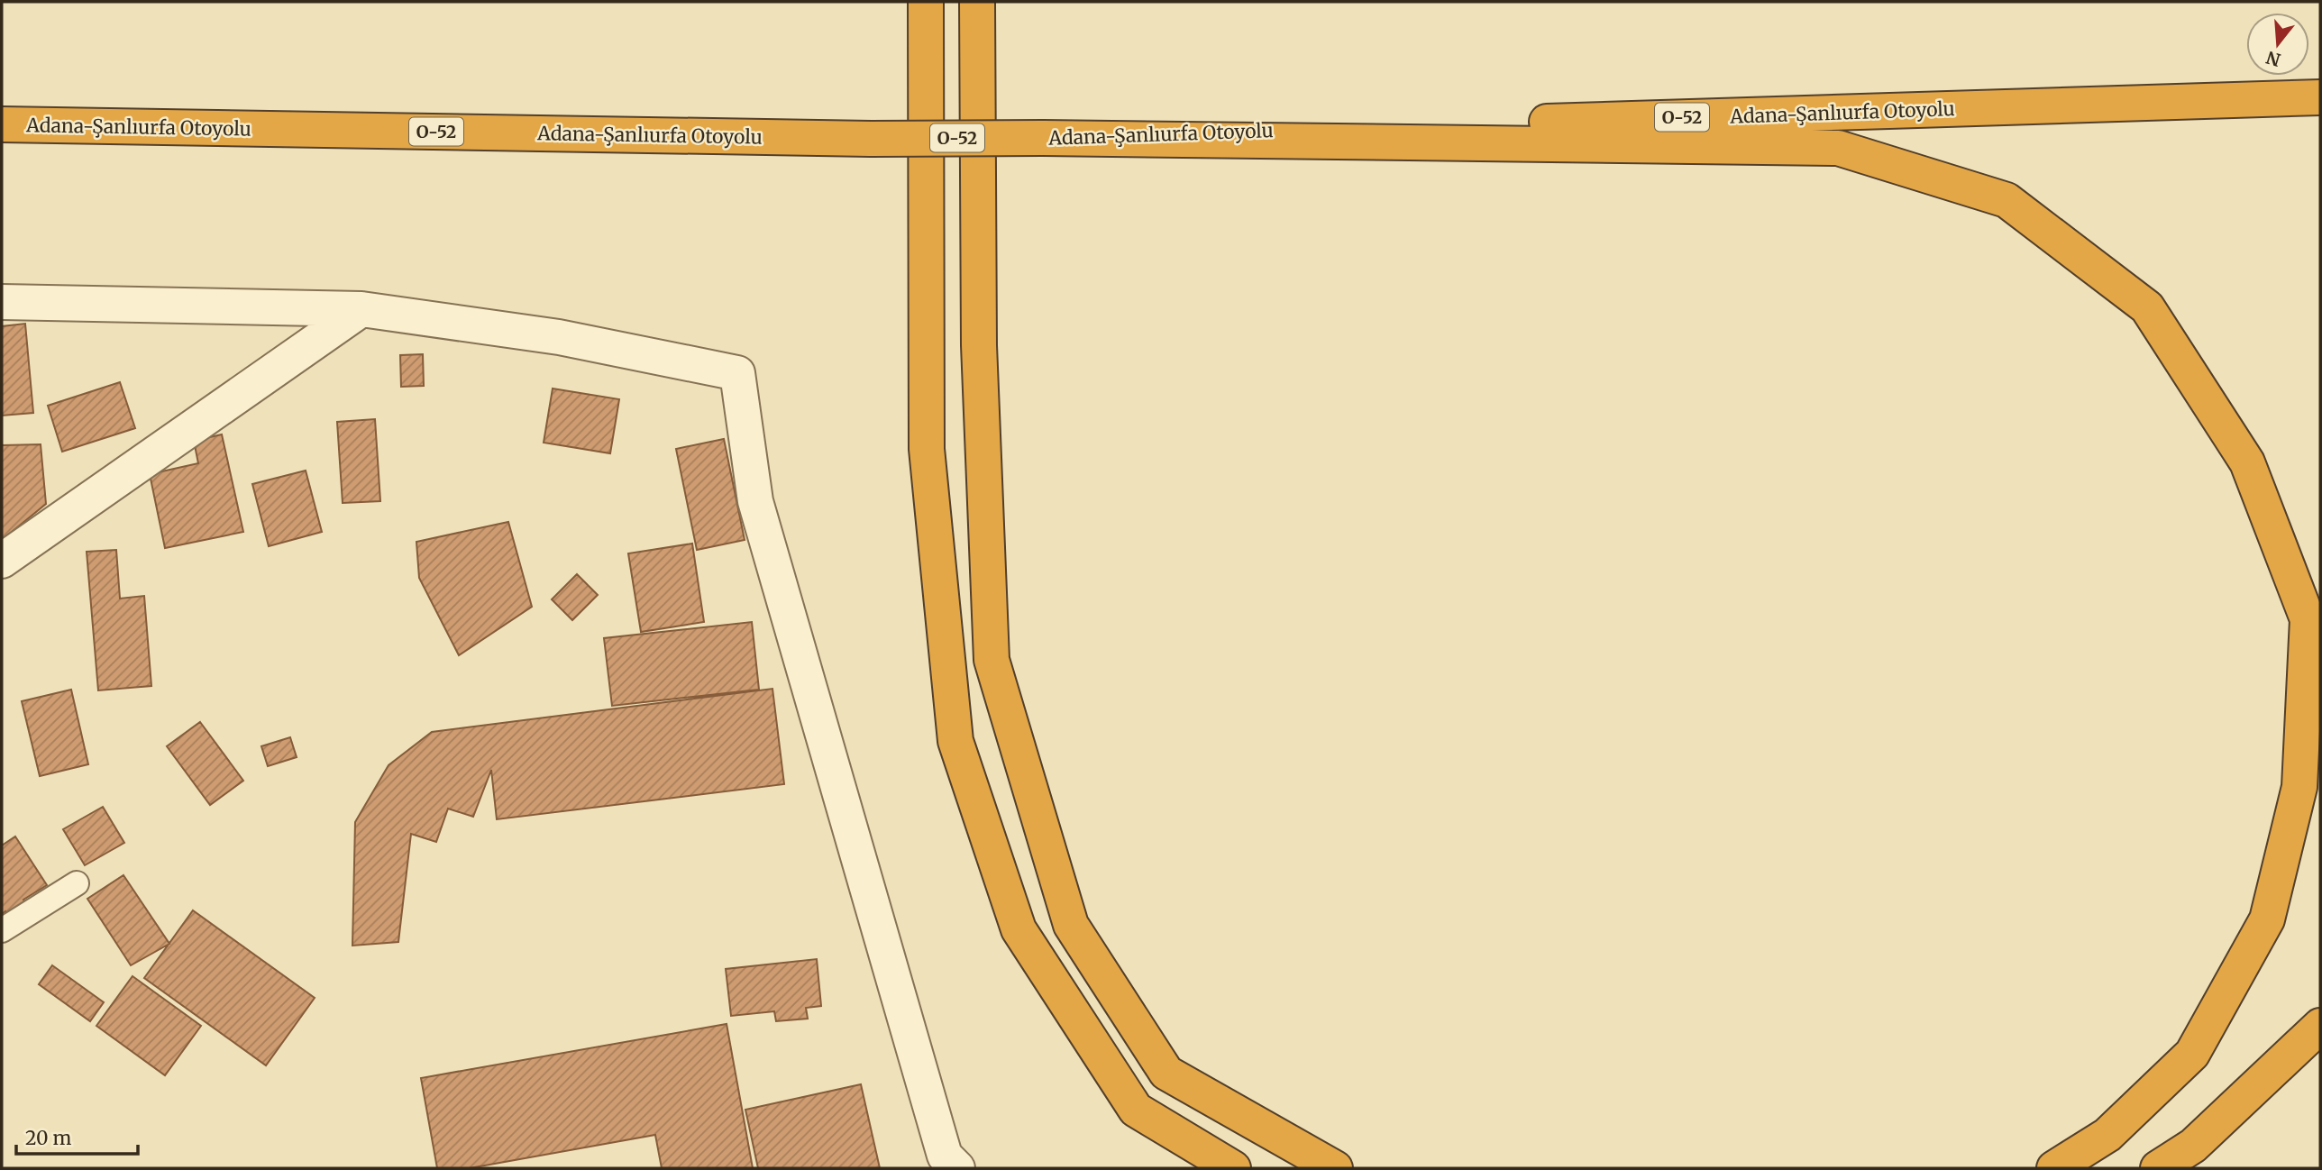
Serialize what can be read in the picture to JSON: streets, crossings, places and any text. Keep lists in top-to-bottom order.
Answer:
{
  "streets": {
    "highway": ["Adana-Şanlıurfa Otoyolu", "O-52"]
  },
  "scale_bar": "20 m",
  "north": "bottom"
}
